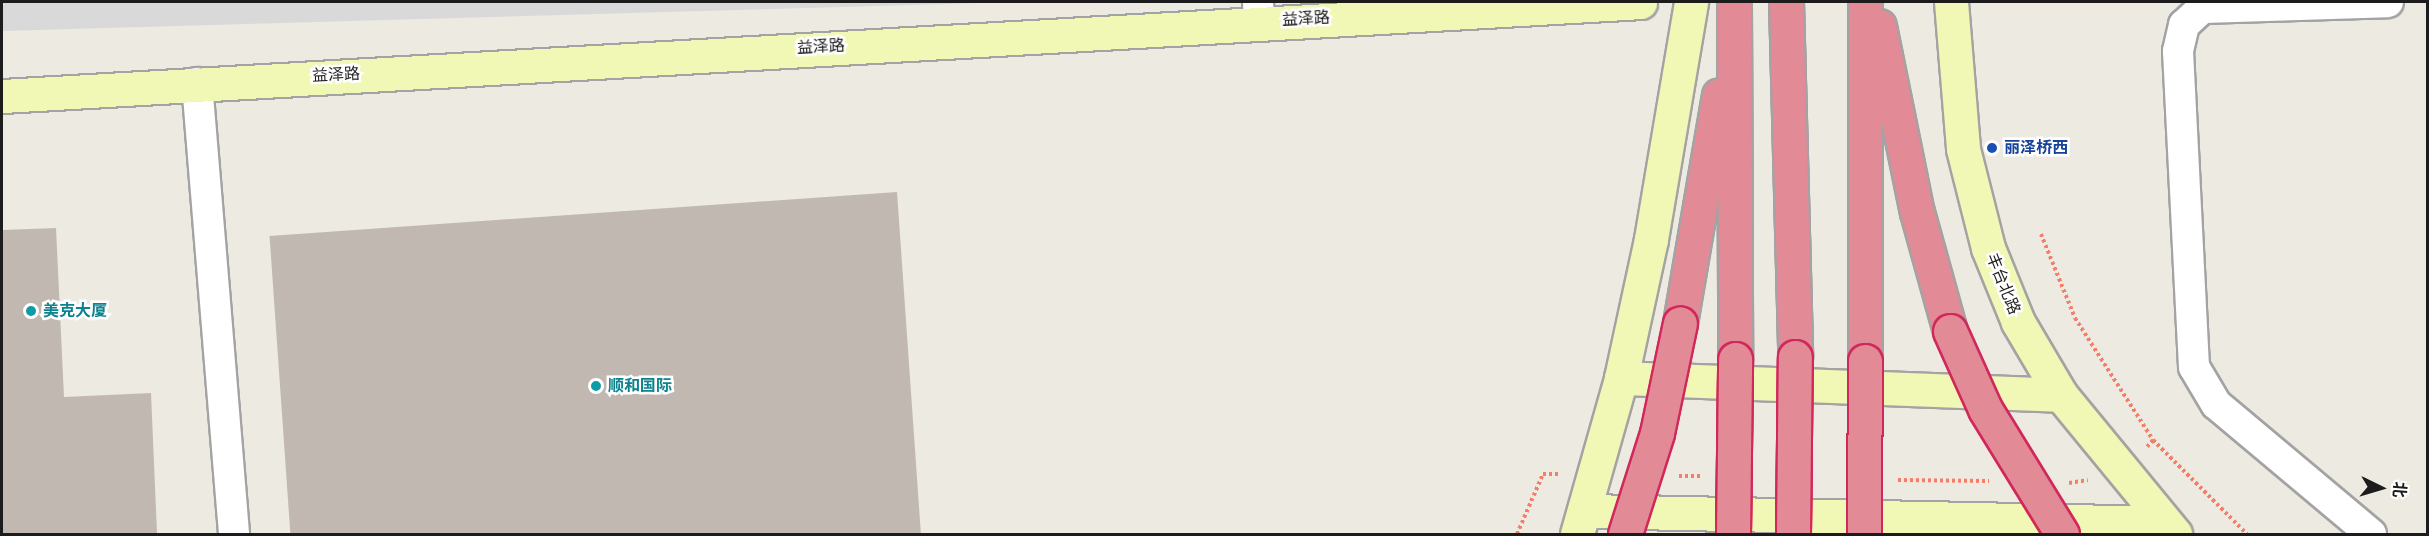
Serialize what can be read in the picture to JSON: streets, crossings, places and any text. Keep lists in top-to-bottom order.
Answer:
{
  "streets": {
    "street": ["益泽路", "丰台北路"]
  },
  "places": ["丽泽桥西", "美克大厦", "顺和国际"],
  "north": "right"
}
